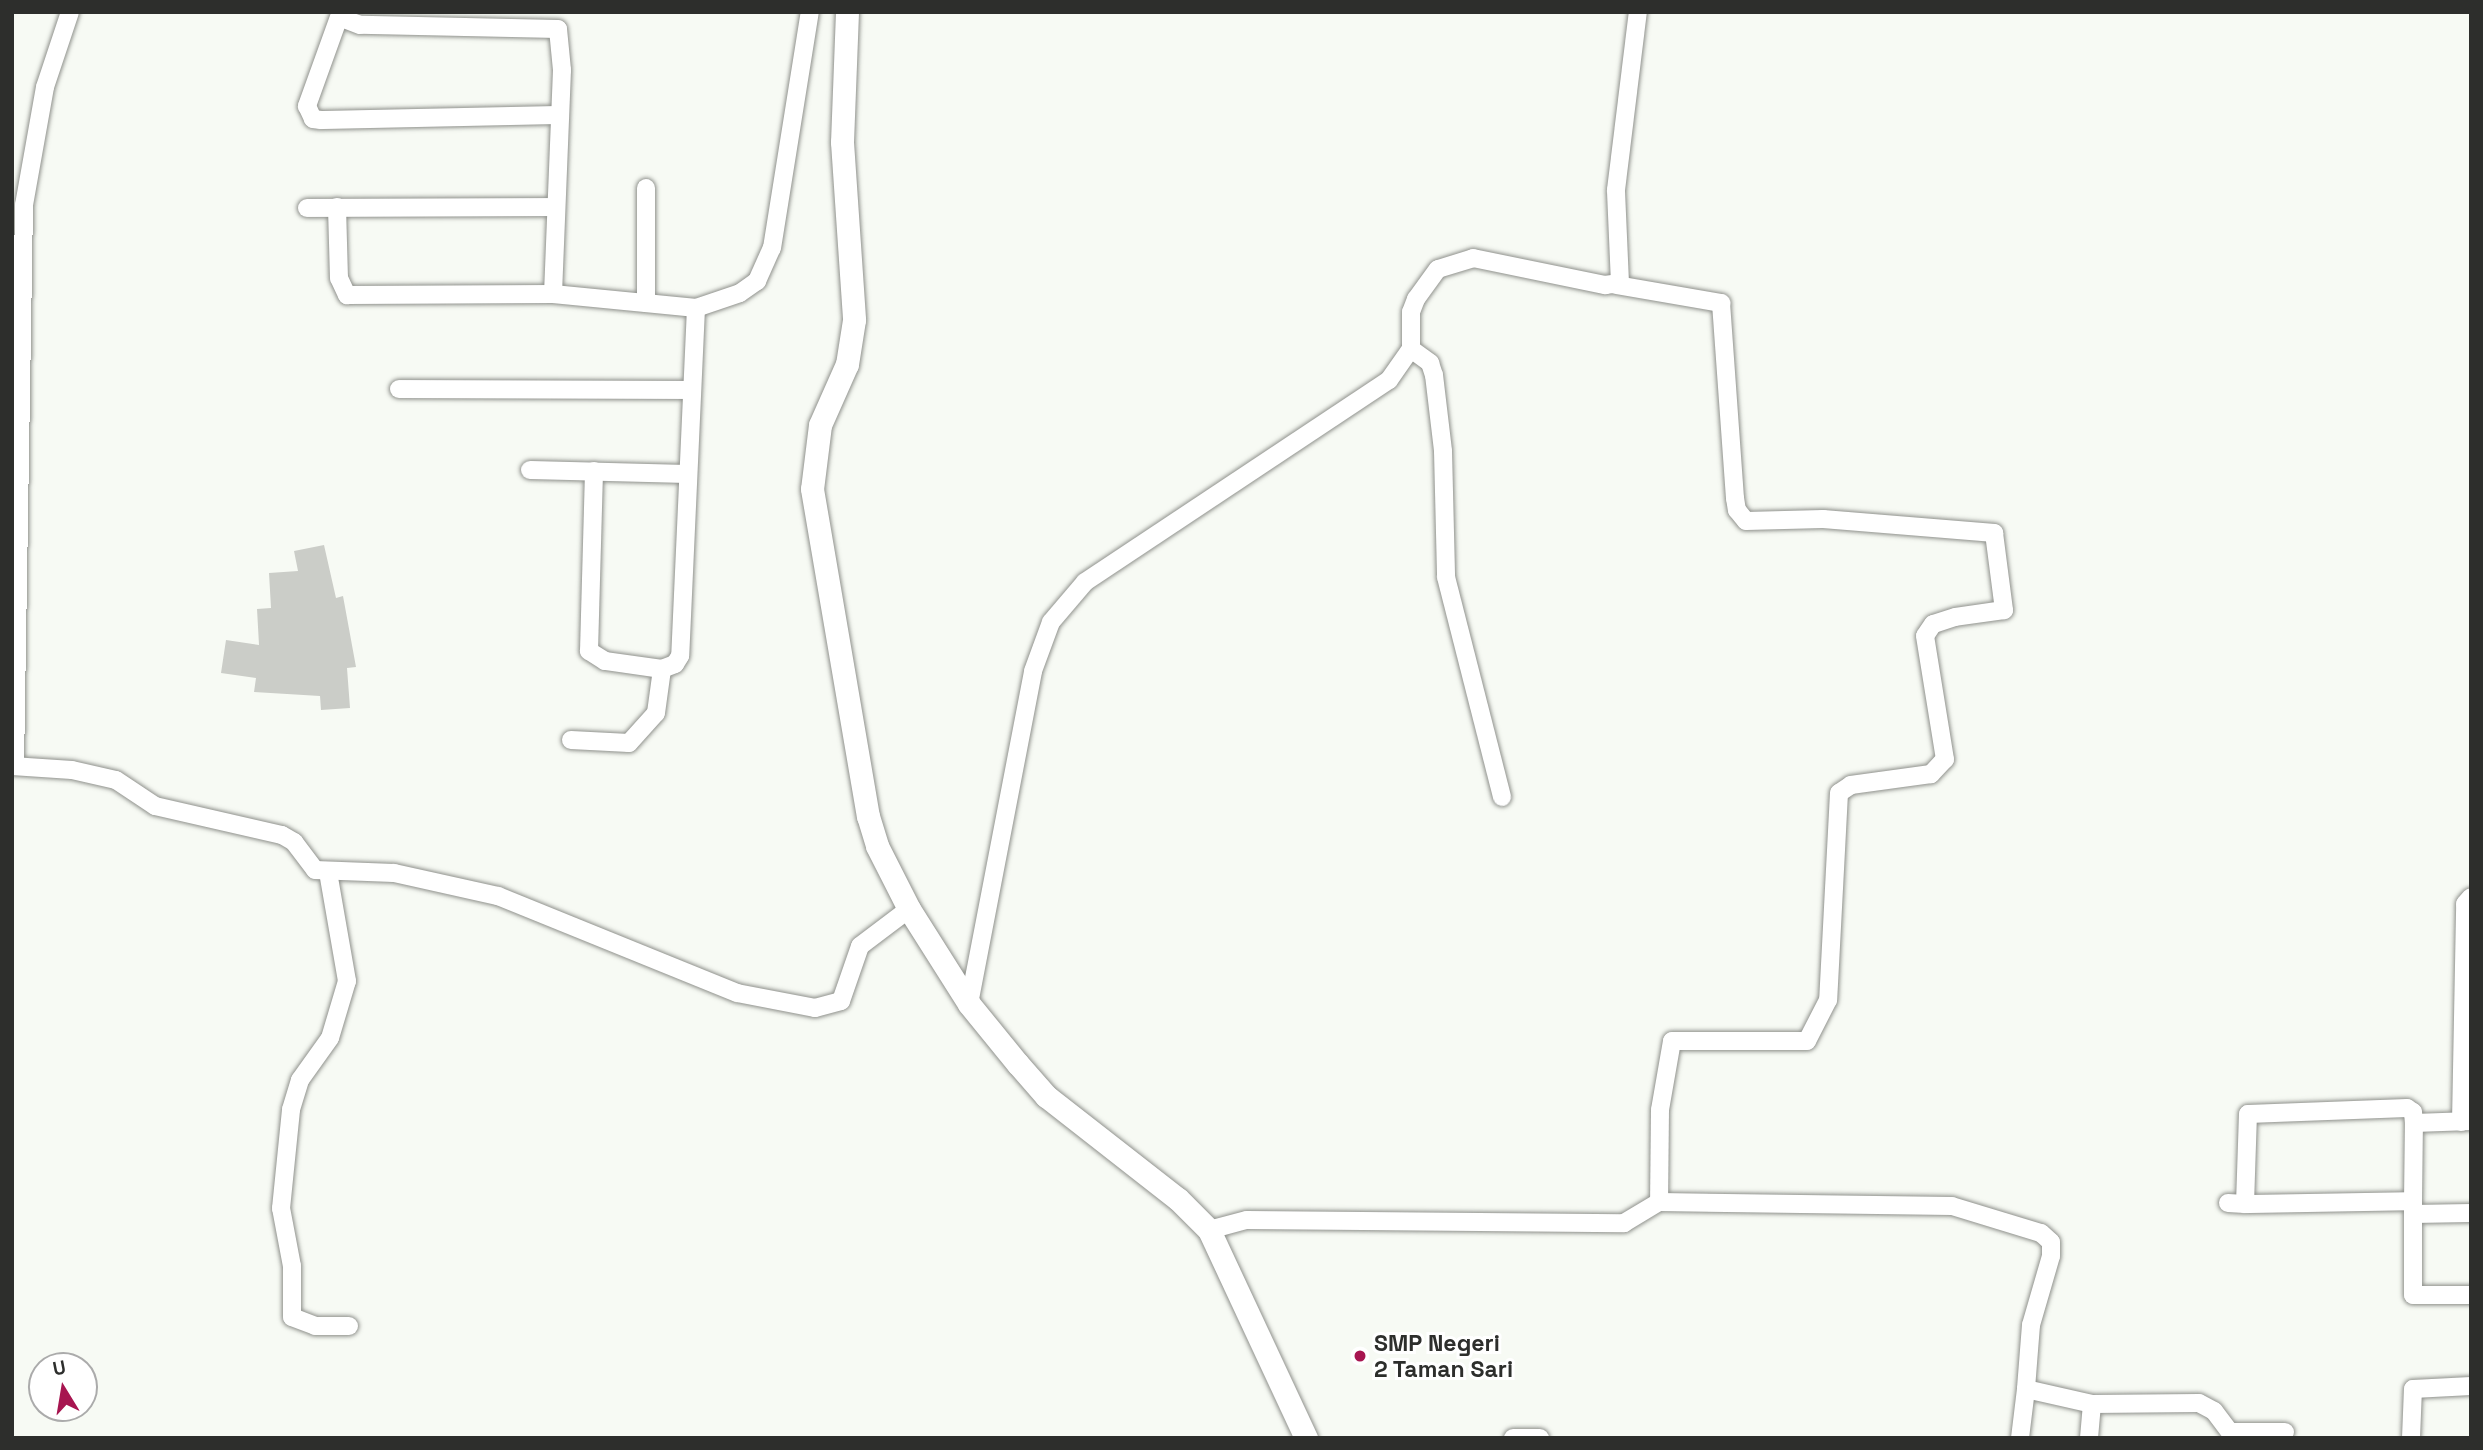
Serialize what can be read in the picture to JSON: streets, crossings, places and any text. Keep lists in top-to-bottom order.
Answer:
{
  "places": ["SMP Negeri 2 Taman Sari"],
  "north": "top"
}
